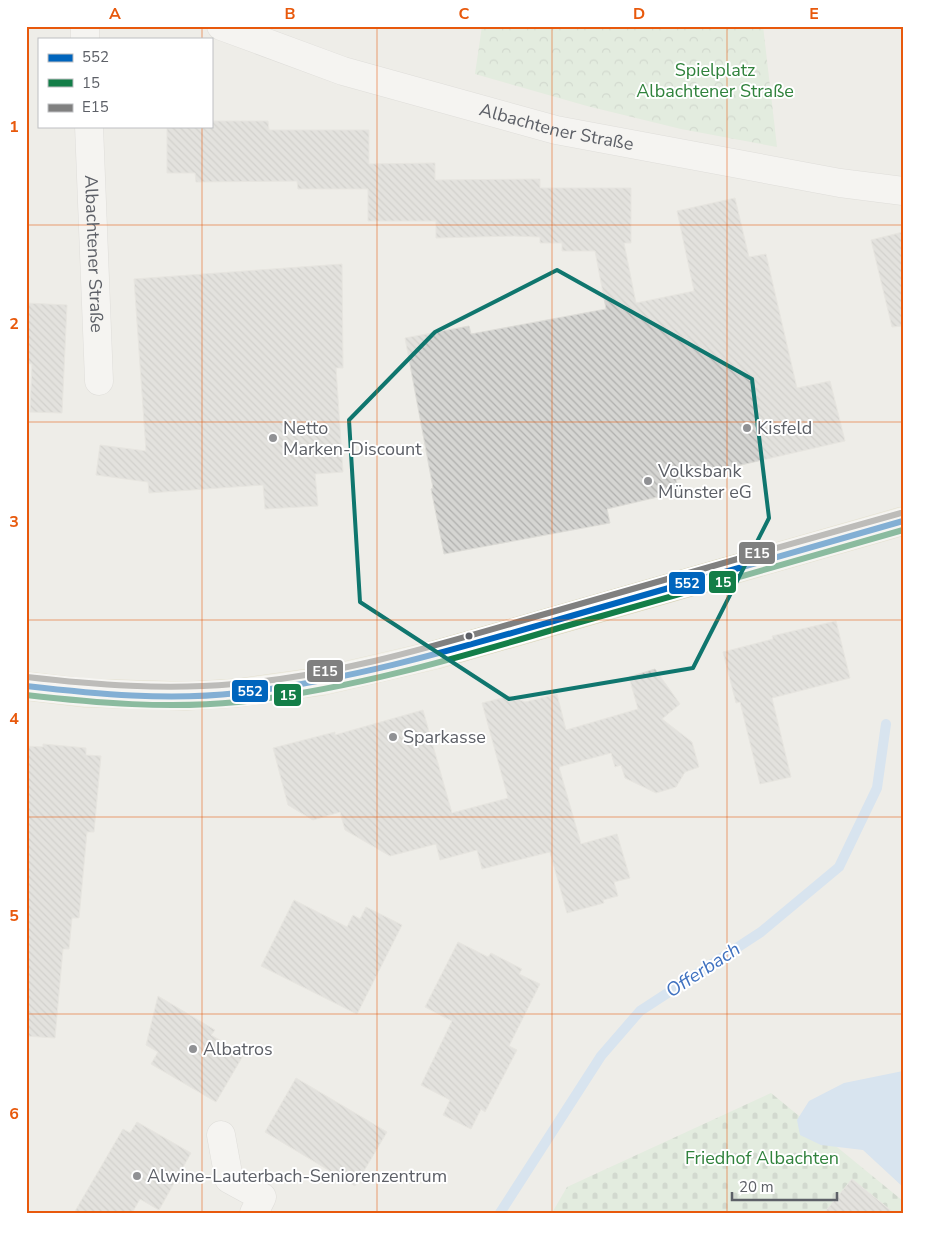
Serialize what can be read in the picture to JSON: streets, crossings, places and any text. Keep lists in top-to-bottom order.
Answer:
{
  "streets": {
    "street": ["Albachtener Straße"]
  },
  "water": ["Offerbach"],
  "parks": ["Spielplatz Albachtener Straße", "Friedhof Albachten"],
  "places": [
    "Kisfeld",
    "Netto Marken-Discount",
    "Volksbank Münster eG",
    "Sparkasse",
    "Albatros",
    "Alwine-Lauterbach-Seniorenzentrum"
  ],
  "lines": ["transit line E15", "transit line 552", "transit line 15"],
  "legend": ["552", "15", "E15"],
  "scale_bar": "20 m",
  "grid": {
    "columns": [
      "A",
      "B",
      "C",
      "D",
      "E"
    ],
    "rows": [
      "1",
      "2",
      "3",
      "4",
      "5",
      "6"
    ]
  }
}
